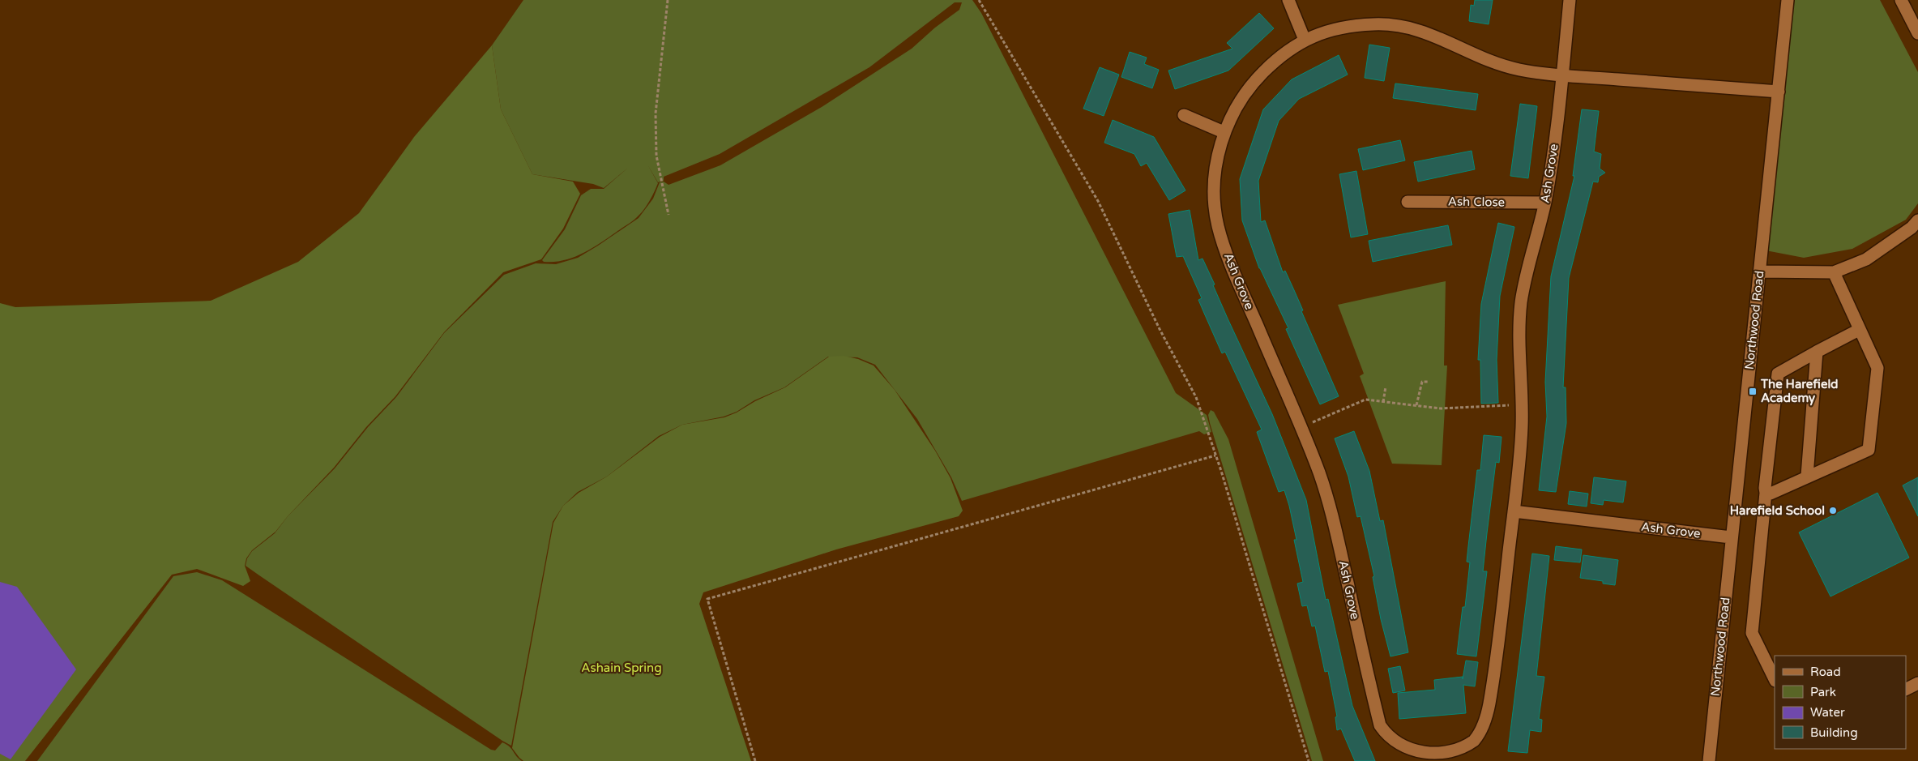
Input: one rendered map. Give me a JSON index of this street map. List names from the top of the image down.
{
  "streets": {
    "street": ["Ash Grove", "Ash Close", "Northwood Road"]
  },
  "crossings": [
    ["Ash Grove", "Ash Close"],
    ["Ash Grove", "Northwood Road"]
  ],
  "parks": ["Ashain Spring"],
  "places": {
    "transit": ["The Harefield Academy"],
    "other": ["Harefield School"]
  },
  "legend": [
    "Road",
    "Park",
    "Water",
    "Building"
  ]
}
